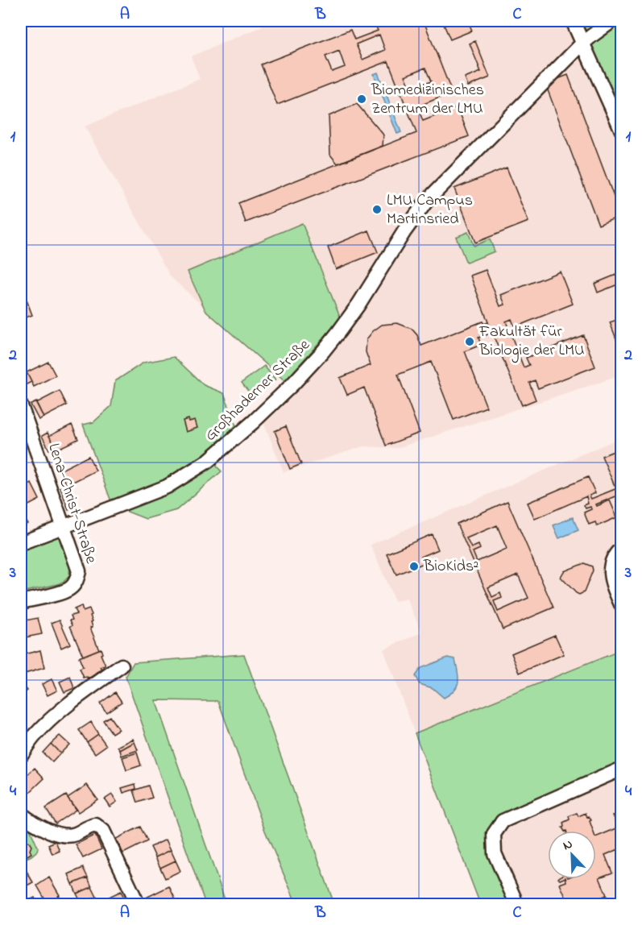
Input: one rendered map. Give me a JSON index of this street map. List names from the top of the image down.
{
  "streets": {
    "street": ["Großhaderner Straße", "Lena-Christ-Straße"]
  },
  "crossings": [
    ["Großhaderner Straße", "Lena-Christ-Straße"]
  ],
  "places": [
    "Biomedizinisches Zentrum der LMU",
    "LMU Campus Martinsried",
    "Fakultät für Biologie der LMU",
    "BioKids²"
  ],
  "north": "top left",
  "grid": {
    "columns": ["A", "B", "C"],
    "rows": [
      "1",
      "2",
      "3",
      "4"
    ]
  }
}
